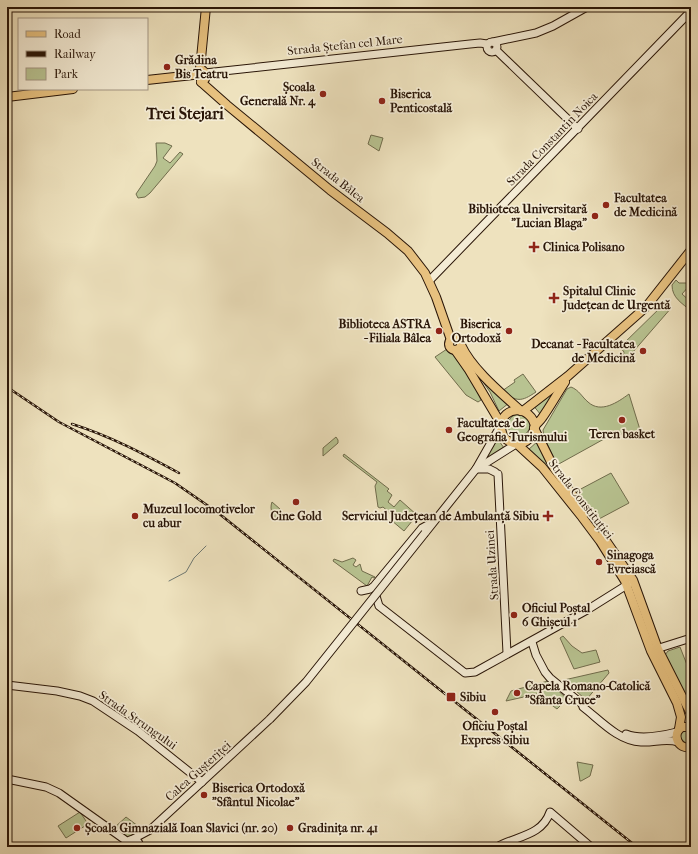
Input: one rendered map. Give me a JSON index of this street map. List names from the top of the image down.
{
  "streets": {
    "main road": ["Strada Bâlea", "Strada Constituției"],
    "street": [
      "Strada Ștefan cel Mare",
      "Strada Constantin Noica",
      "Strada Uzinei",
      "Strada Strungului",
      "Calea Gușteriței"
    ]
  },
  "crossings": [
    ["Strada Ștefan cel Mare", "Strada Bâlea"],
    ["Strada Constantin Noica", "Strada Bâlea"],
    ["Strada Strungului", "Calea Gușteriței"]
  ],
  "districts": ["Trei Stejari"],
  "places": {
    "other": [
      "Grădina Bis Teatru",
      "Școala Generală Nr. 4",
      "Biserica Penticostală",
      "Facultatea de Medicină",
      "Biblioteca Universitară \"Lucian Blaga\"",
      "Biblioteca ASTRA - Filiala Bâlea",
      "Biserica Ortodoxă",
      "Decanat - Facultatea de Medicină",
      "Teren basket",
      "Facultatea de Geografia Turismului",
      "Cine Gold",
      "Muzeul locomotivelor cu abur",
      "Sinagoga Evreiască",
      "Oficiul Poștal 6 Ghișeul 1",
      "Capela Romano-Catolică \"Sfânta Cruce\"",
      "Oficiu Poștal Express Sibiu",
      "Biserica Ortodoxă \"Sfântul Nicolae\"",
      "Școala Gimnazială Ioan Slavici (nr. 20)",
      "Gradinița nr. 41"
    ],
    "health": ["Clinica Polisano", "Spitalul Clinic Județean de Urgentă", "Serviciul Județean de Ambulanță Sibiu"],
    "transit": ["Sibiu"]
  },
  "legend": ["Road", "Railway", "Park"]
}
